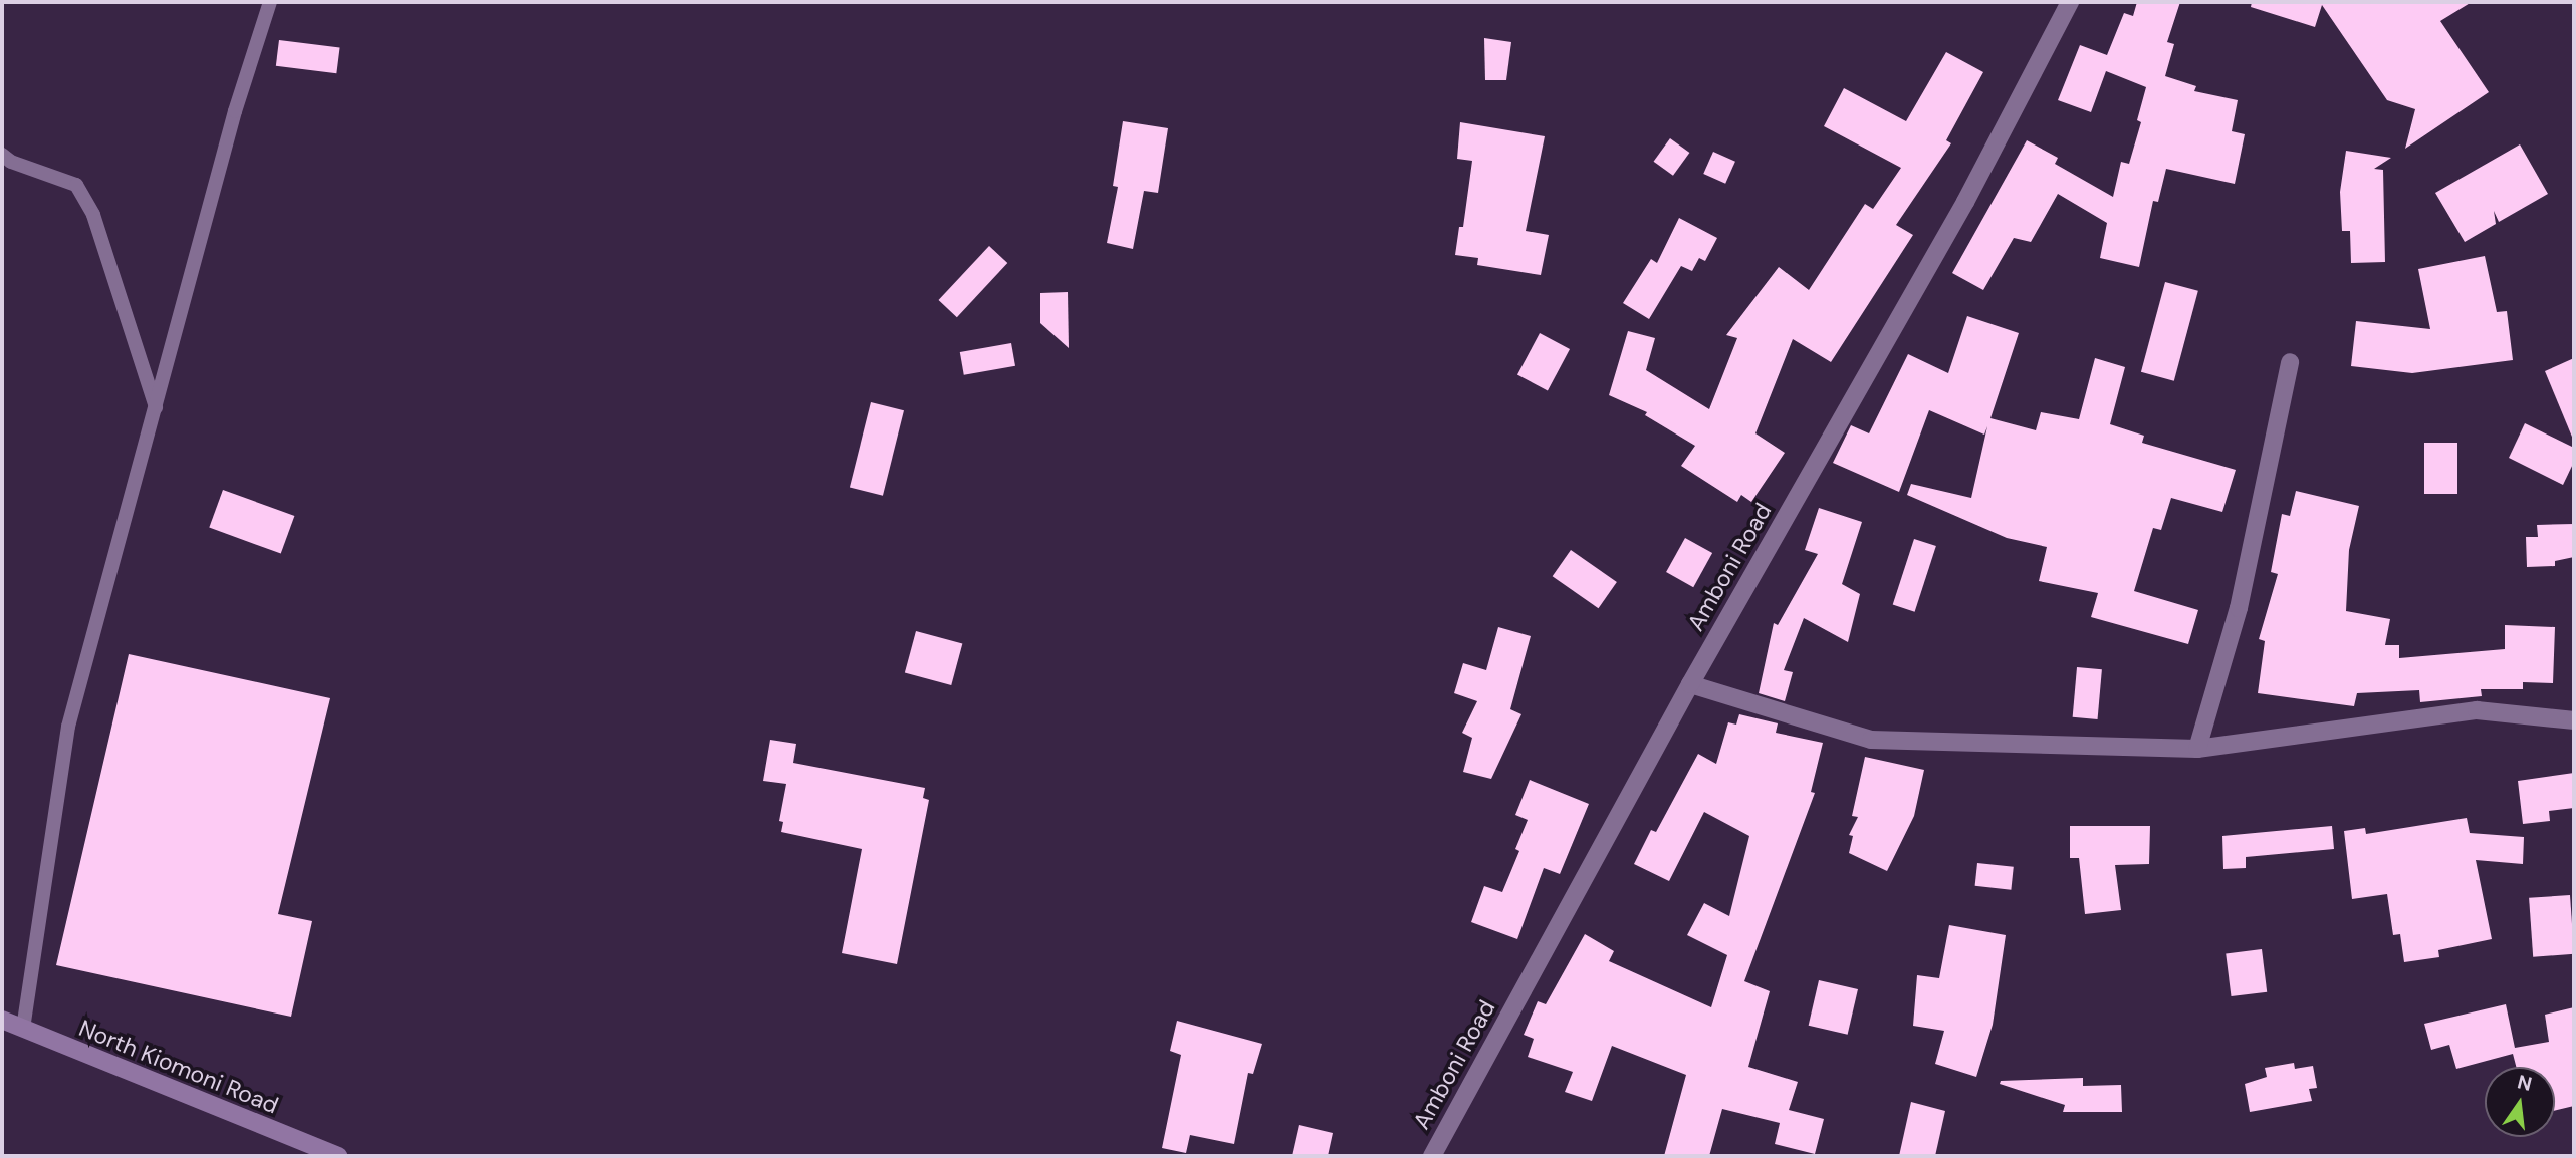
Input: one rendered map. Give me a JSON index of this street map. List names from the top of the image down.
{
  "streets": {
    "main road": ["North Kiomoni Road"],
    "street": ["Amboni Road"]
  },
  "north": "top"
}
